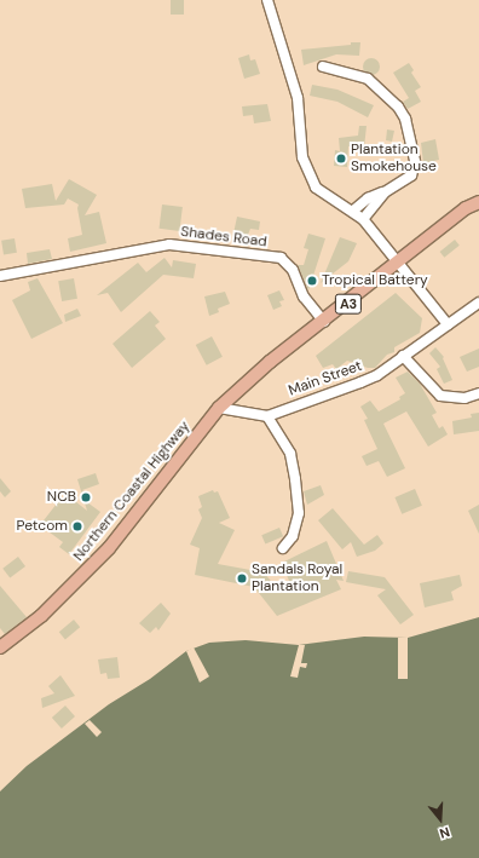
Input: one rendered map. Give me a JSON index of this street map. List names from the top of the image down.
{
  "streets": {
    "main road": ["A3", "Northern Coastal Highway"],
    "street": ["Shades Road", "Main Street"]
  },
  "crossings": [
    ["Shades Road", "A3"],
    ["A3", "Main Street"],
    ["A3", "Northern Coastal Highway"],
    ["Main Street", "Northern Coastal Highway"]
  ],
  "places": [
    "Plantation Smokehouse",
    "Tropical Battery",
    "NCB",
    "Petcom",
    "Sandals Royal Plantation"
  ],
  "north": "bottom"
}
